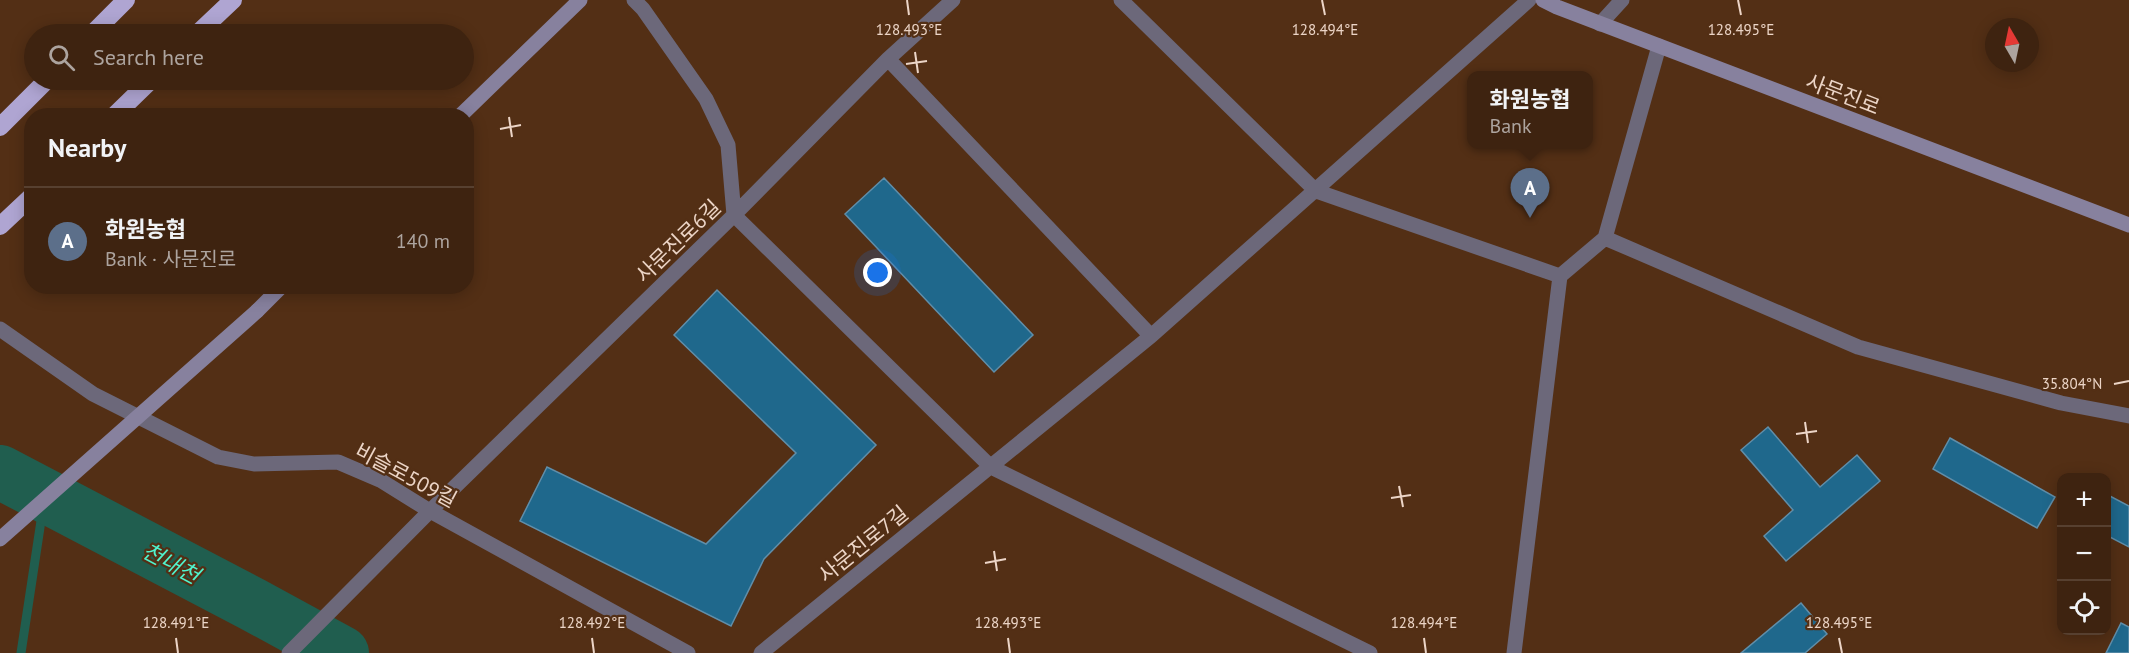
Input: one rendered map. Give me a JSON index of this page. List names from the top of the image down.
{
  "streets": {
    "street": [
      "사문진로",
      "사문진로6길",
      "비슬로509길",
      "사문진로7길"
    ]
  },
  "crossings": [
    ["사문진로6길", "비슬로509길"]
  ],
  "water": ["천내천"],
  "north": "top",
  "page": {
    "search": "Search here",
    "popup": ["화원농협", "Bank"],
    "heading": "Nearby",
    "pins": "A",
    "list": [
      {
        "mark": "A",
        "name": "화원농협",
        "note": "Bank · 사문진로",
        "value": "140 m"
      }
    ],
    "map_buttons": ["+", "−"]
  },
  "coordinates": [
    "128.493°E",
    "128.494°E",
    "128.495°E",
    "35.804°N",
    "128.491°E",
    "128.492°E"
  ]
}
